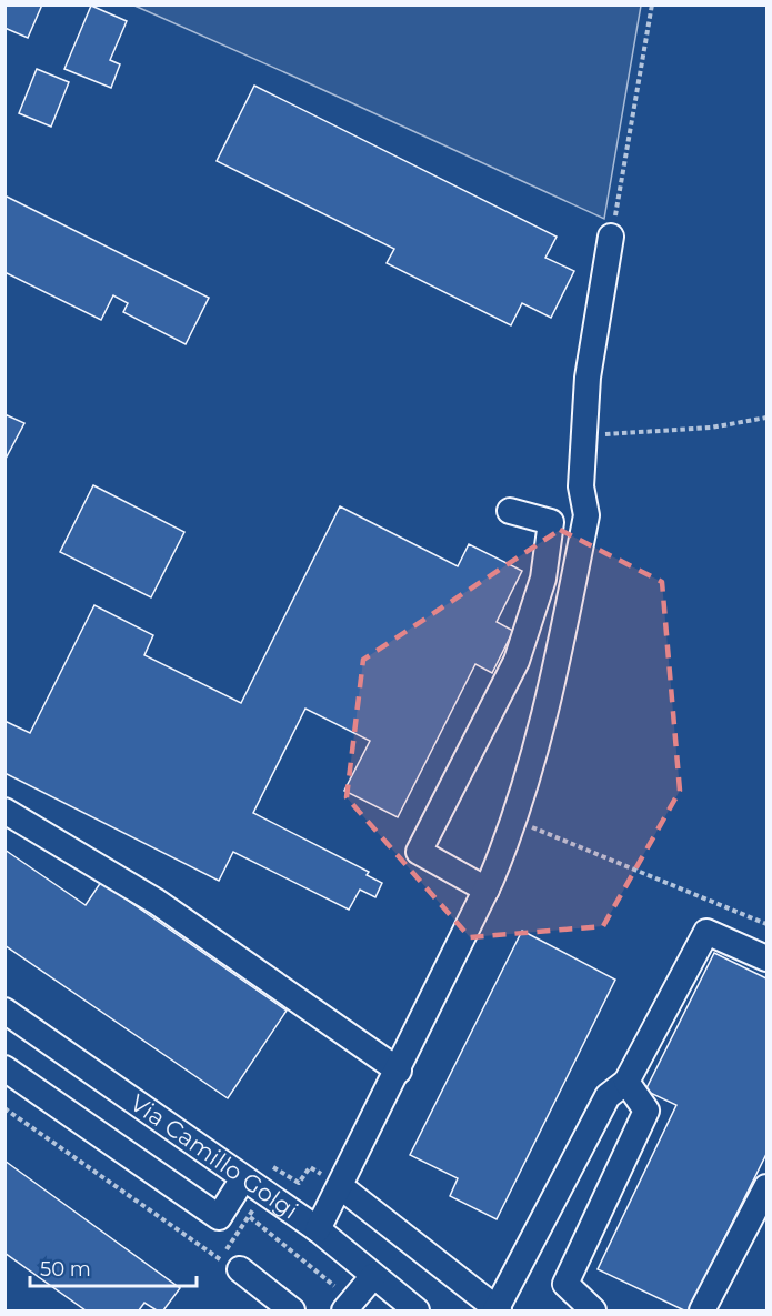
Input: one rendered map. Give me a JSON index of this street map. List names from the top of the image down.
{
  "streets": {
    "street": ["Via Camillo Golgi"]
  },
  "scale_bar": "50 m"
}
